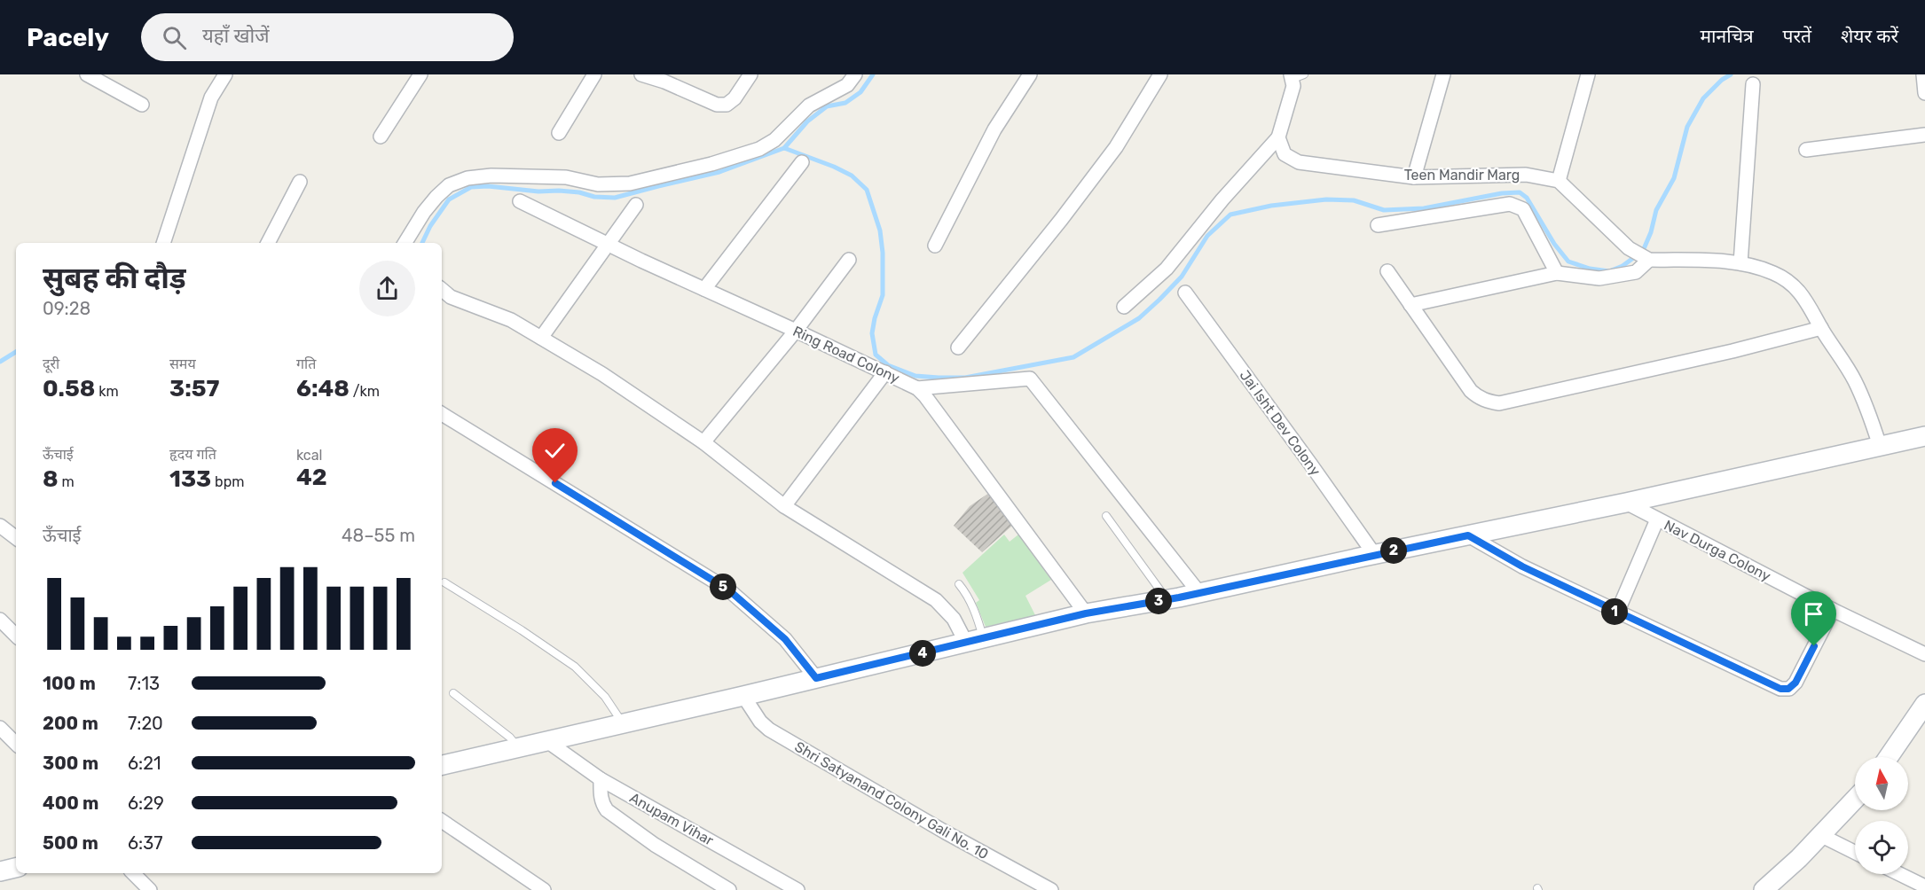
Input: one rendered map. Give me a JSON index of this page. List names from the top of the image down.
{
  "streets": {
    "street": [
      "Teen Mandir Marg",
      "Ring Road Colony",
      "Jai Isht Dev Colony",
      "Nav Durga Colony",
      "Shri Satyanand Colony Gali No. 10",
      "Anupam Vihar"
    ]
  },
  "north": "top",
  "page": {
    "header": "Pacely",
    "search": "यहाँ खोजें",
    "nav": ["मानचित्र", "परतें", "शेयर करें"],
    "heading": ["सुबह की दौड़", "09:28"],
    "stats": [
      ["दूरी", "0.58 km"],
      ["समय", "3:57"],
      ["गति", "6:48 /km"],
      ["ऊँचाई", "8 m"],
      ["हृदय गति", "133 bpm"],
      ["kcal", "42"]
    ],
    "chart": ["ऊँचाई", "48–55 m"],
    "pins": [
      "2",
      "5",
      "3",
      "1",
      "4"
    ],
    "list": [
      {
        "name": "100 m",
        "note": "7:13"
      },
      {
        "name": "200 m",
        "note": "7:20"
      },
      {
        "name": "300 m",
        "note": "6:21"
      },
      {
        "name": "400 m",
        "note": "6:29"
      },
      {
        "name": "500 m",
        "note": "6:37"
      }
    ]
  }
}
